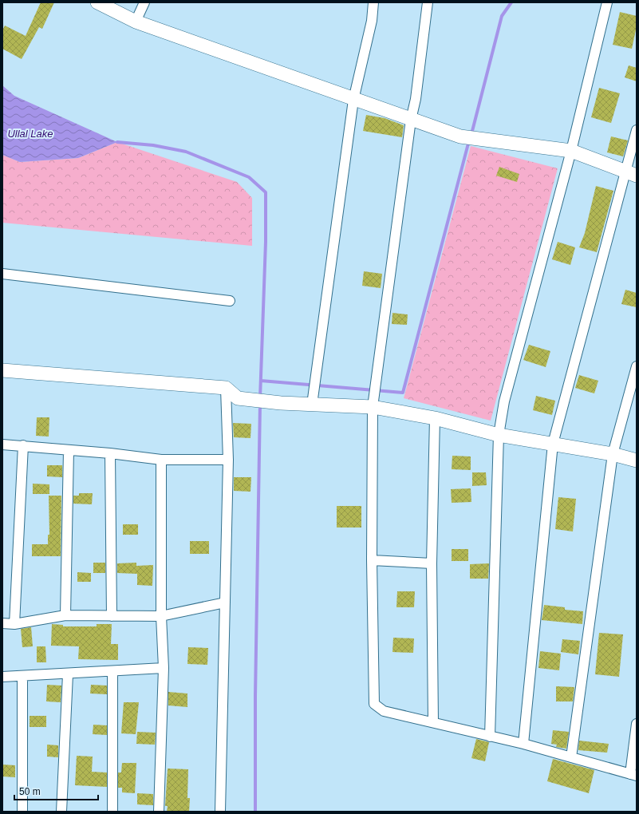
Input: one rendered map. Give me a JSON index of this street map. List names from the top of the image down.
{
  "water": ["Ullal Lake"],
  "scale_bar": "50 m"
}
